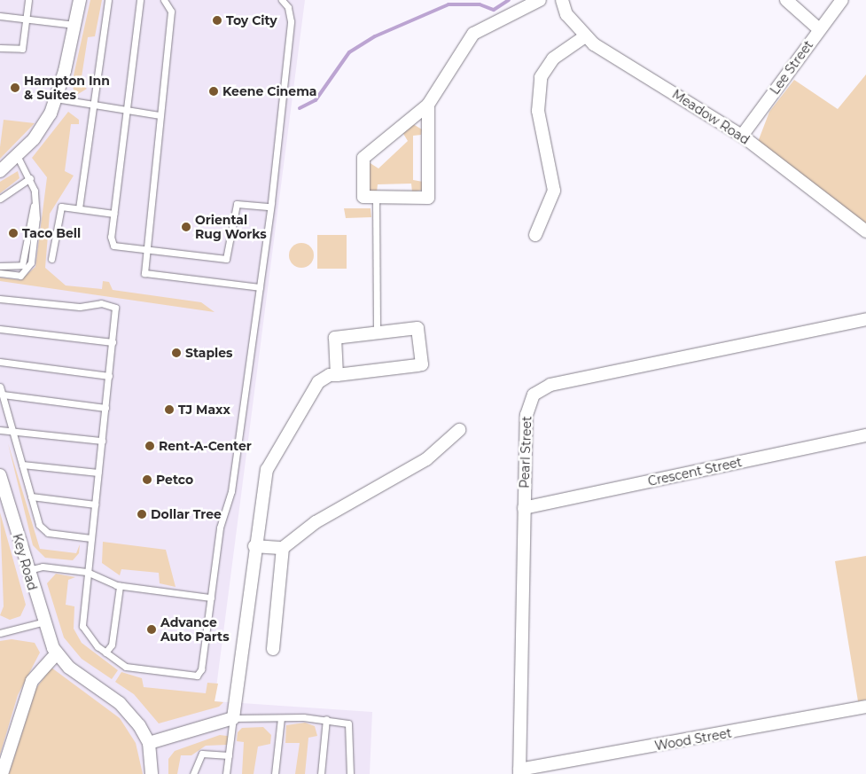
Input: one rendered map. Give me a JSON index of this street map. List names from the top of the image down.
{
  "streets": {
    "street": [
      "Lee Street",
      "Meadow Road",
      "Pearl Street",
      "Crescent Street",
      "Key Road",
      "Wood Street"
    ]
  },
  "crossings": [
    ["Lee Street", "Meadow Road"],
    ["Pearl Street", "Crescent Street"],
    ["Pearl Street", "Wood Street"]
  ],
  "places": [
    "Toy City",
    "Hampton Inn & Suites",
    "Keene Cinema",
    "Oriental Rug Works",
    "Taco Bell",
    "Staples",
    "TJ Maxx",
    "Rent-A-Center",
    "Petco",
    "Dollar Tree",
    "Advance Auto Parts"
  ]
}
